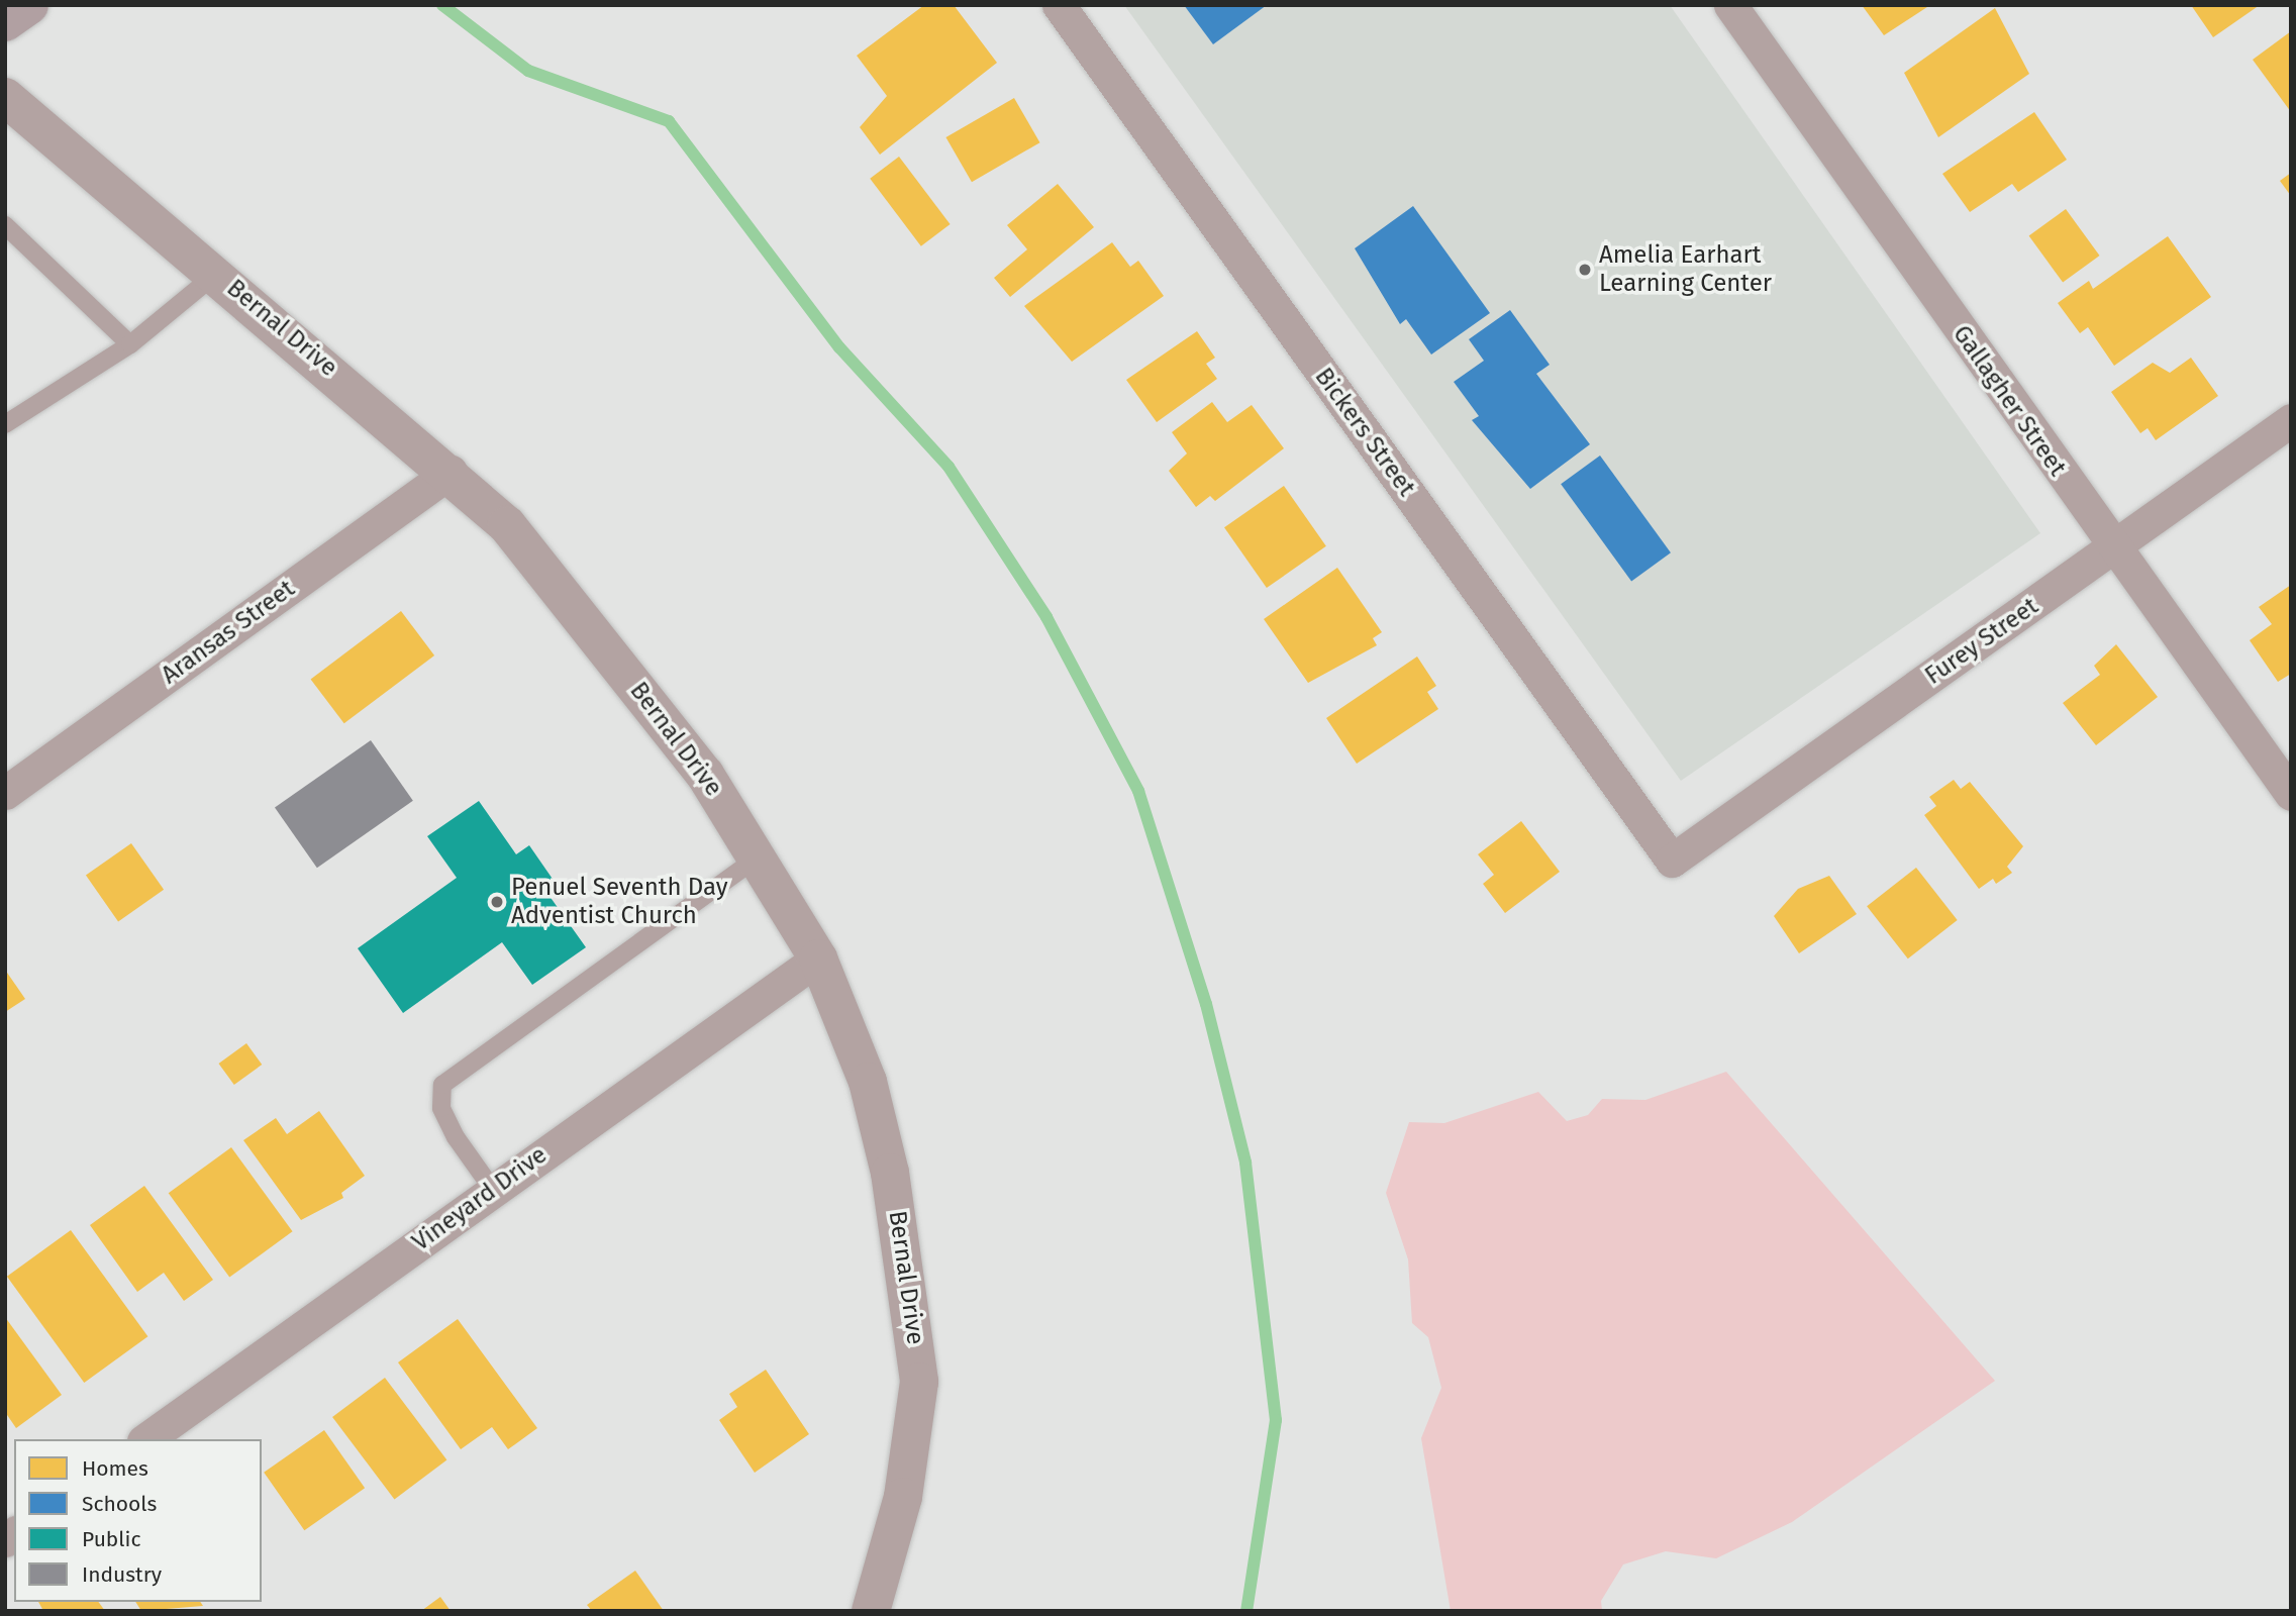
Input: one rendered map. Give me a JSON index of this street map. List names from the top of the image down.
{
  "streets": {
    "street": [
      "Bernal Drive",
      "Gallagher Street",
      "Bickers Street",
      "Aransas Street",
      "Furey Street",
      "Vineyard Drive"
    ]
  },
  "crossings": [
    ["Bernal Drive", "Aransas Street"],
    ["Bernal Drive", "Vineyard Drive"],
    ["Gallagher Street", "Furey Street"],
    ["Bickers Street", "Furey Street"]
  ],
  "places": ["Amelia Earhart Learning Center", "Penuel Seventh Day Adventist Church"],
  "legend": [
    "Homes",
    "Schools",
    "Public",
    "Industry"
  ]
}
